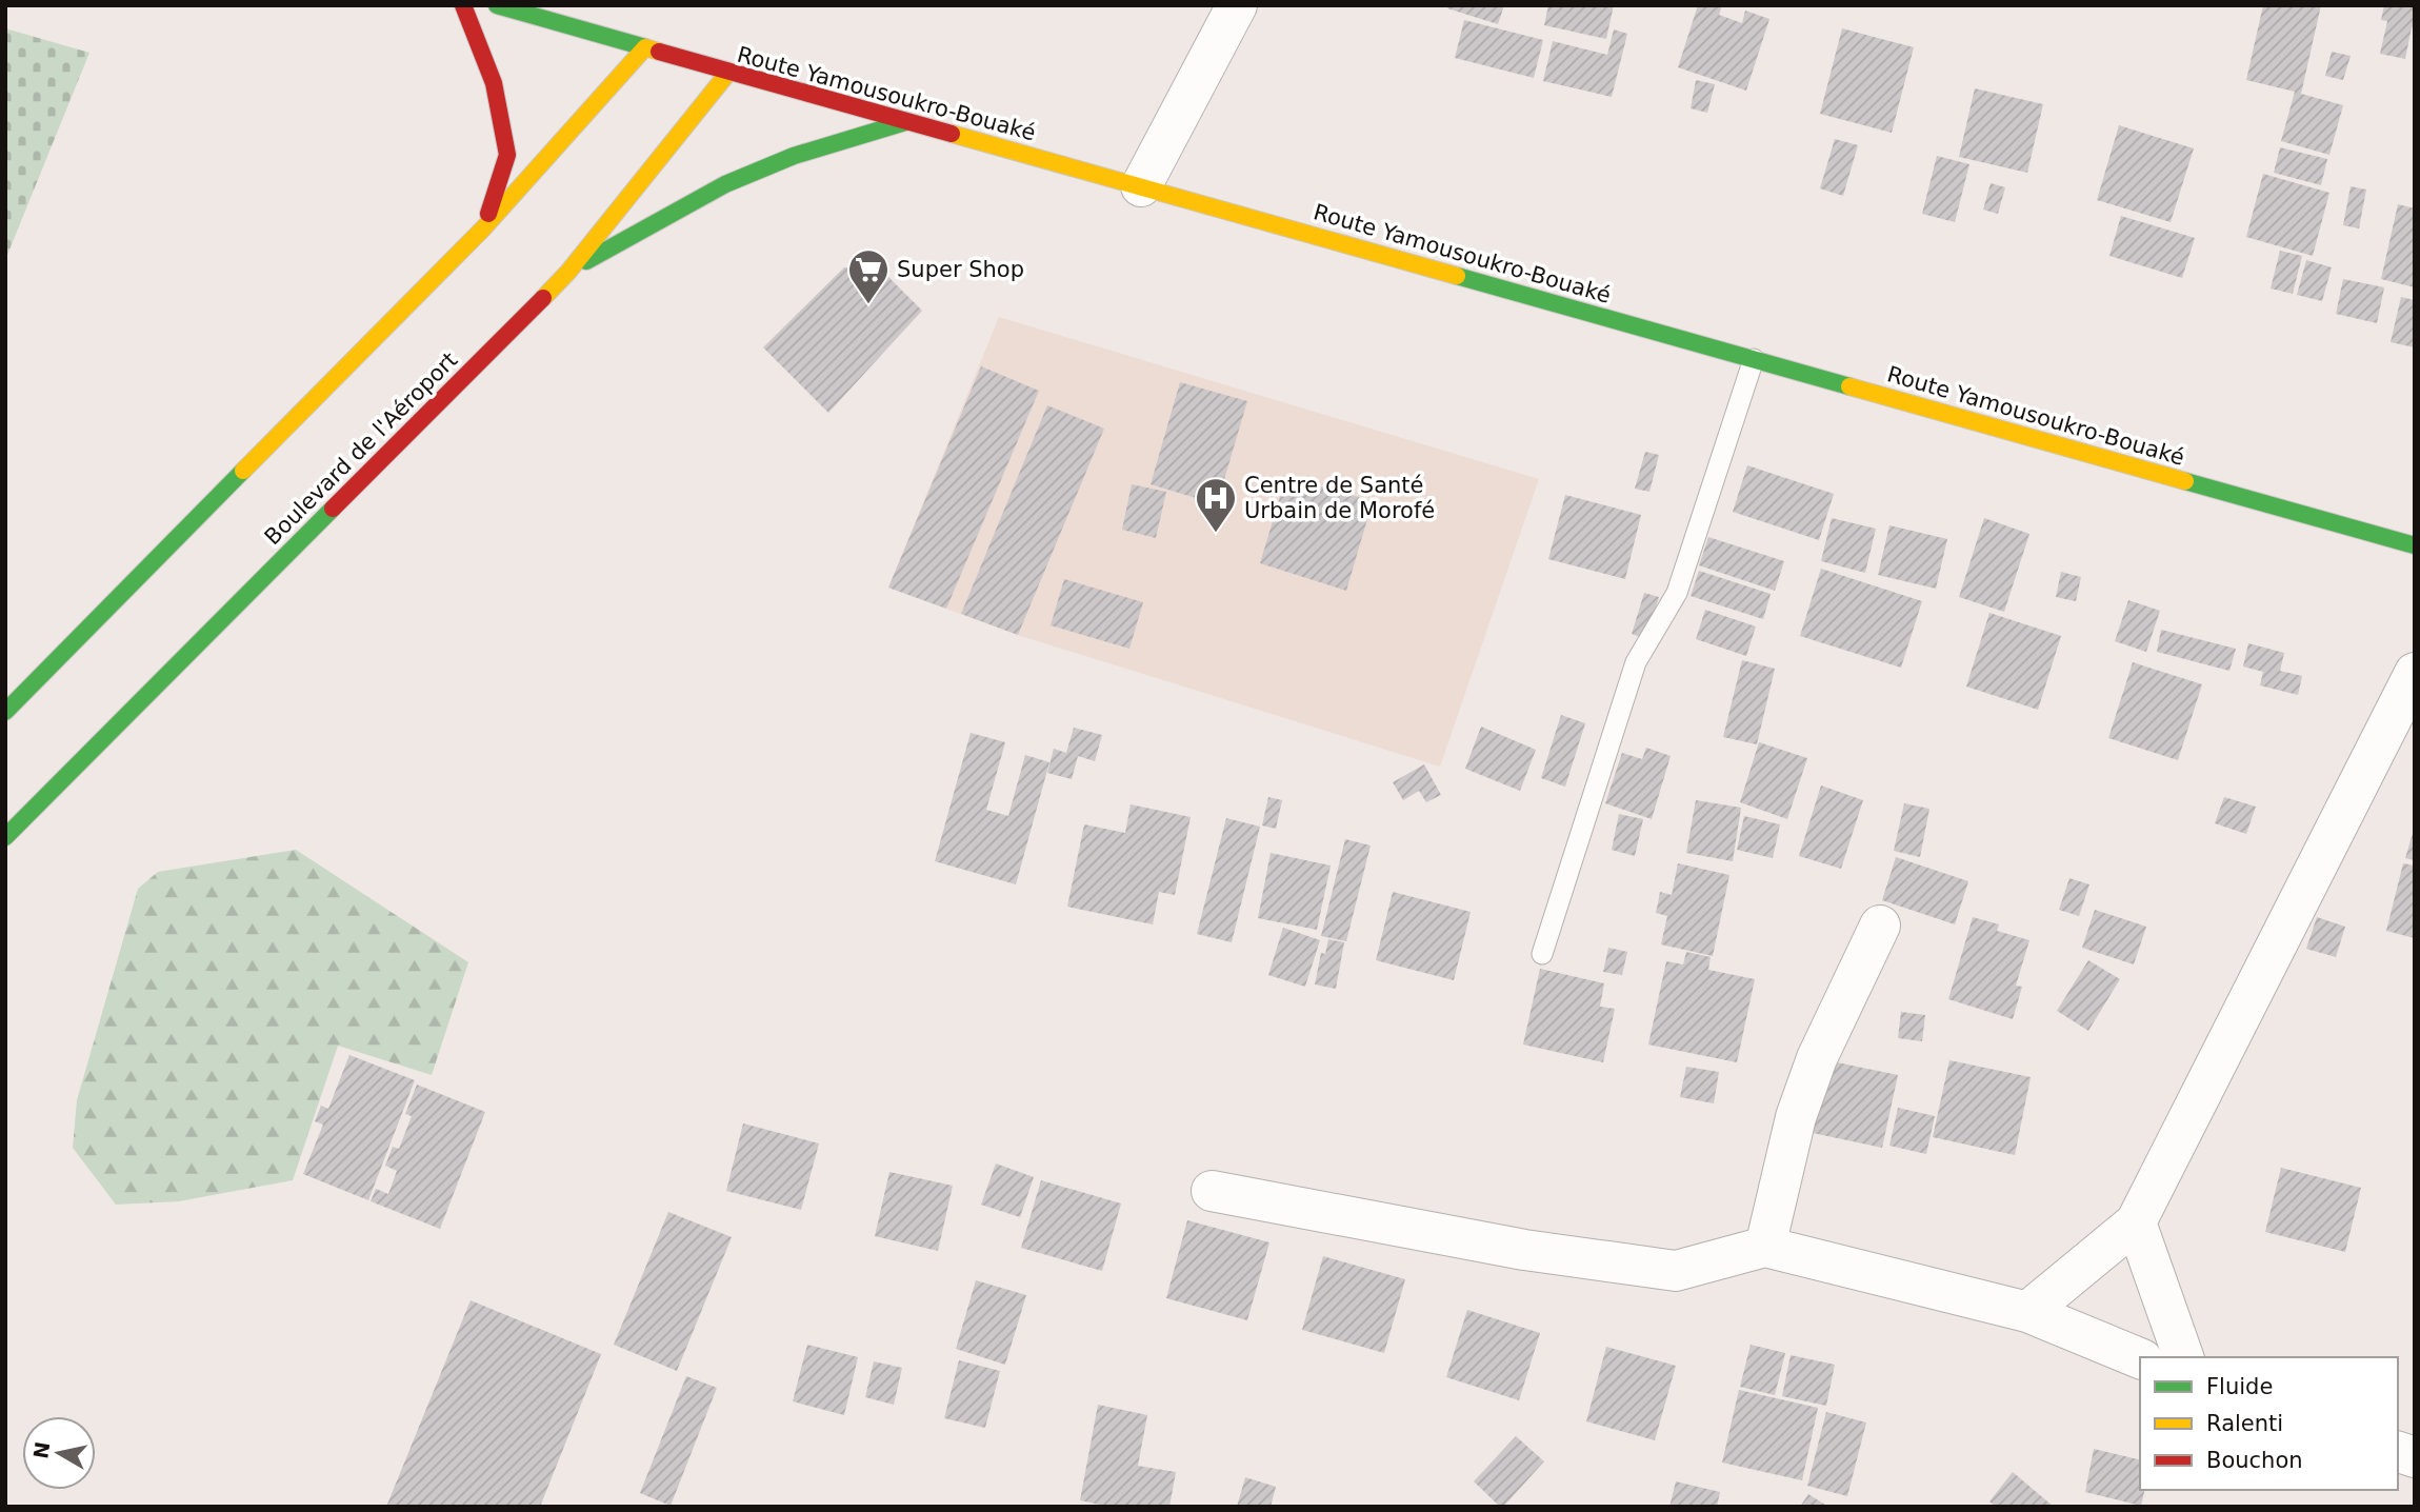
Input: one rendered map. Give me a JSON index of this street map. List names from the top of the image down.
{
  "streets": {
    "main road": ["Route Yamousoukro-Bouaké", "Boulevard de l'Aéroport"]
  },
  "crossings": [
    ["Route Yamousoukro-Bouaké", "Boulevard de l'Aéroport"]
  ],
  "places": {
    "supermarket": ["Super Shop"],
    "hospital": ["Centre de Santé Urbain de Morofé"]
  },
  "legend": ["Fluide", "Ralenti", "Bouchon"],
  "north": "left"
}
